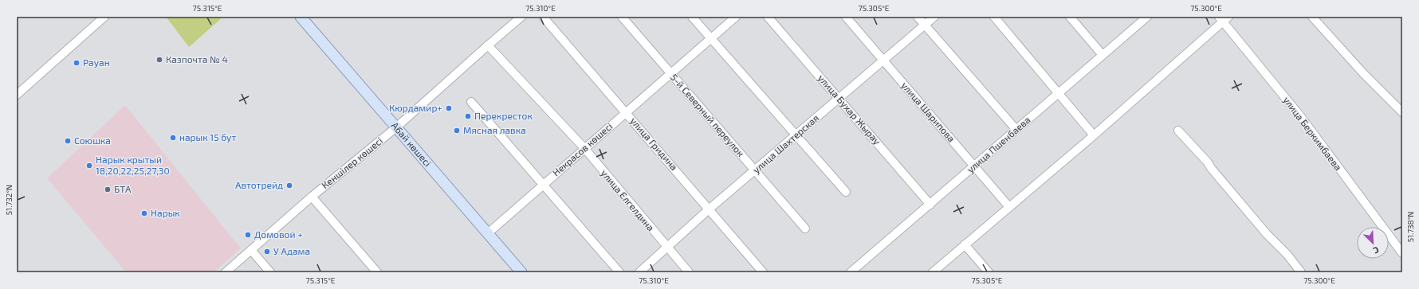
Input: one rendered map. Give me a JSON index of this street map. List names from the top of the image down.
{
  "streets": {
    "main road": ["Абай көшесі"],
    "street": [
      "улица Бухар Жырау",
      "улица Шарипова",
      "5-й Северный переулок",
      "улица Беркимбаева",
      "улица Гридина",
      "улица Шахтерская",
      "улица Пшенбаева",
      "Некрасов көшесі",
      "Кеншілер көшесі",
      "улица Елгелдина"
    ]
  },
  "crossings": [
    ["улица Бухар Жырау", "улица Шахтерская"],
    ["улица Бухар Жырау", "улица Пшенбаева"],
    ["улица Шарипова", "улица Шахтерская"],
    ["улица Шарипова", "улица Пшенбаева"],
    ["5-й Северный переулок", "улица Шахтерская"],
    ["5-й Северный переулок", "Некрасов көшесі"],
    ["Абай көшесі", "Некрасов көшесі"],
    ["Абай көшесі", "Кеншілер көшесі"],
    ["улица Гридина", "улица Шахтерская"],
    ["улица Гридина", "Некрасов көшесі"],
    ["улица Шахтерская", "улица Елгелдина"],
    ["Некрасов көшесі", "улица Елгелдина"],
    ["Кеншілер көшесі", "улица Елгелдина"]
  ],
  "places": [
    "Казпочта № 4",
    "Рауан",
    "Кюрдамир+",
    "Перекресток",
    "Мясная лавка",
    "нарык 15 бут",
    "Союшка",
    "Нарык крытый 18,20,22,25,27,30",
    "Автотрейд",
    "БТА",
    "Нарык",
    "Домовой +",
    "У Адама"
  ],
  "north": "bottom right",
  "coordinates": [
    "75.315°E",
    "75.310°E",
    "75.305°E",
    "75.300°E",
    "51.732°N",
    "51.738°N"
  ]
}
